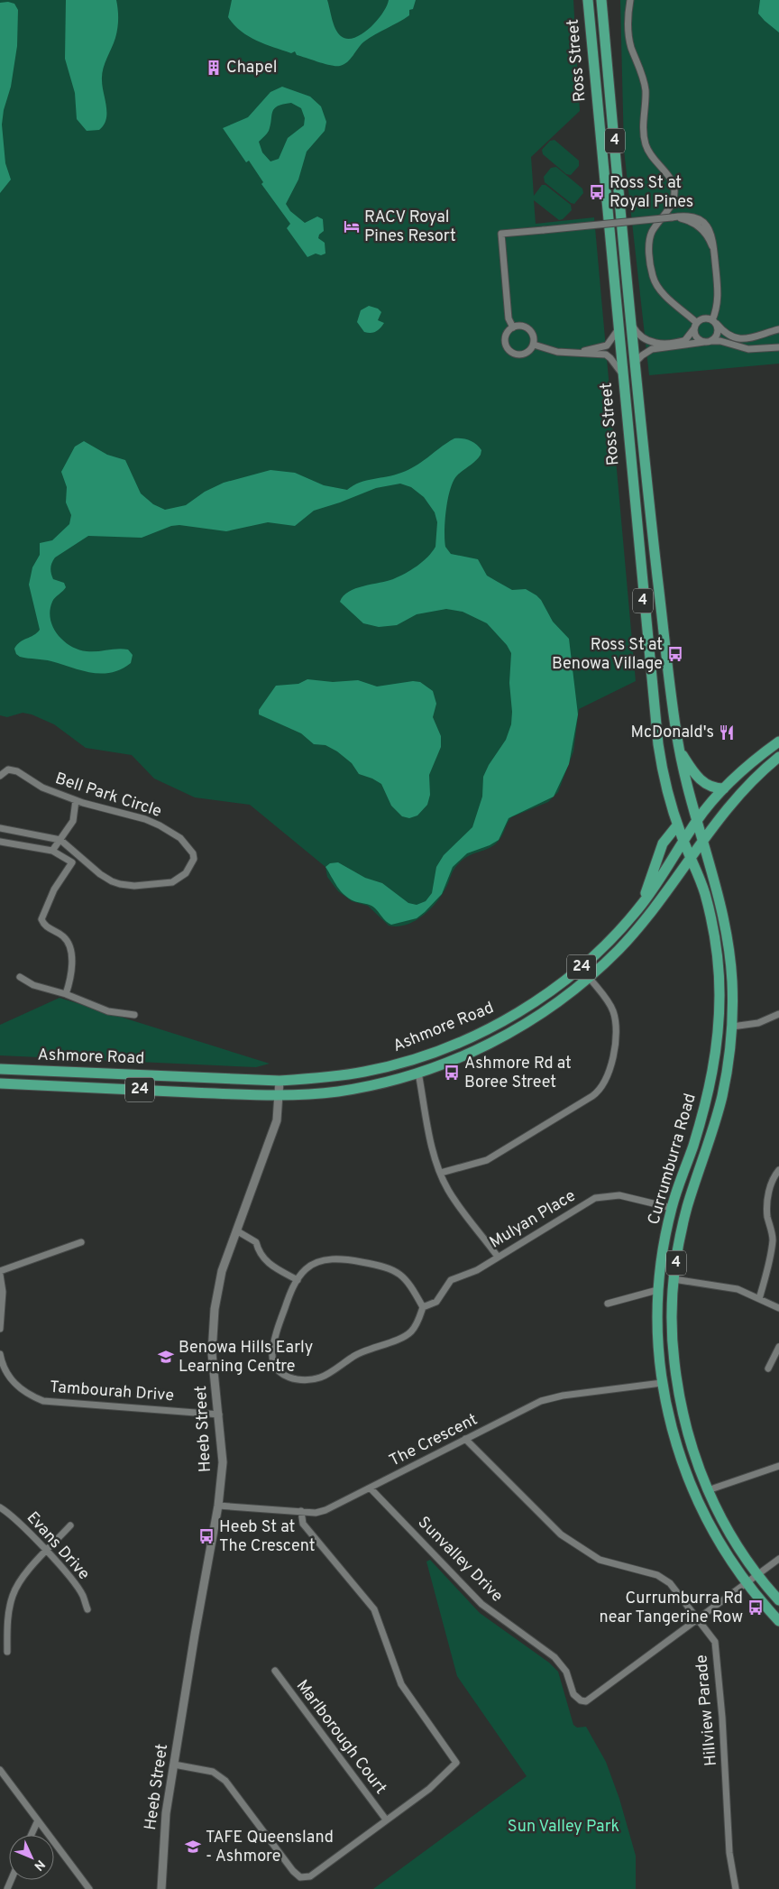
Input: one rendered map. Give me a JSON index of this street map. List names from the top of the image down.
{
  "streets": {
    "main road": [
      "Ross Street",
      "4",
      "24",
      "Ashmore Road",
      "Currumburra Road"
    ],
    "street": [
      "Bell Park Circle",
      "Mulyan Place",
      "Tambourah Drive",
      "Heeb Street",
      "The Crescent",
      "Evans Drive",
      "Sunvalley Drive",
      "Hillview Parade",
      "Marlborough Court"
    ]
  },
  "crossings": [
    ["Ross Street", "Ashmore Road"],
    ["Ross Street", "Currumburra Road"],
    ["Ashmore Road", "Currumburra Road"],
    ["Ashmore Road", "Heeb Street"],
    ["Currumburra Road", "Mulyan Place"],
    ["Currumburra Road", "The Crescent"],
    ["Tambourah Drive", "Heeb Street"],
    ["Heeb Street", "The Crescent"],
    ["The Crescent", "Sunvalley Drive"],
    ["The Crescent", "Hillview Parade"],
    ["Sunvalley Drive", "Hillview Parade"]
  ],
  "parks": ["Sun Valley Park"],
  "places": {
    "building": ["Chapel"],
    "bus stop": [
      "Ross St at Royal Pines",
      "Ross St at Benowa Village",
      "Ashmore Rd at Boree Street",
      "Heeb St at The Crescent",
      "Currumburra Rd near Tangerine Row"
    ],
    "hotel": ["RACV Royal Pines Resort"],
    "restaurant": ["McDonald's"],
    "school or university": ["Benowa Hills Early Learning Centre", "TAFE Queensland - Ashmore"]
  },
  "north": "bottom right"
}
